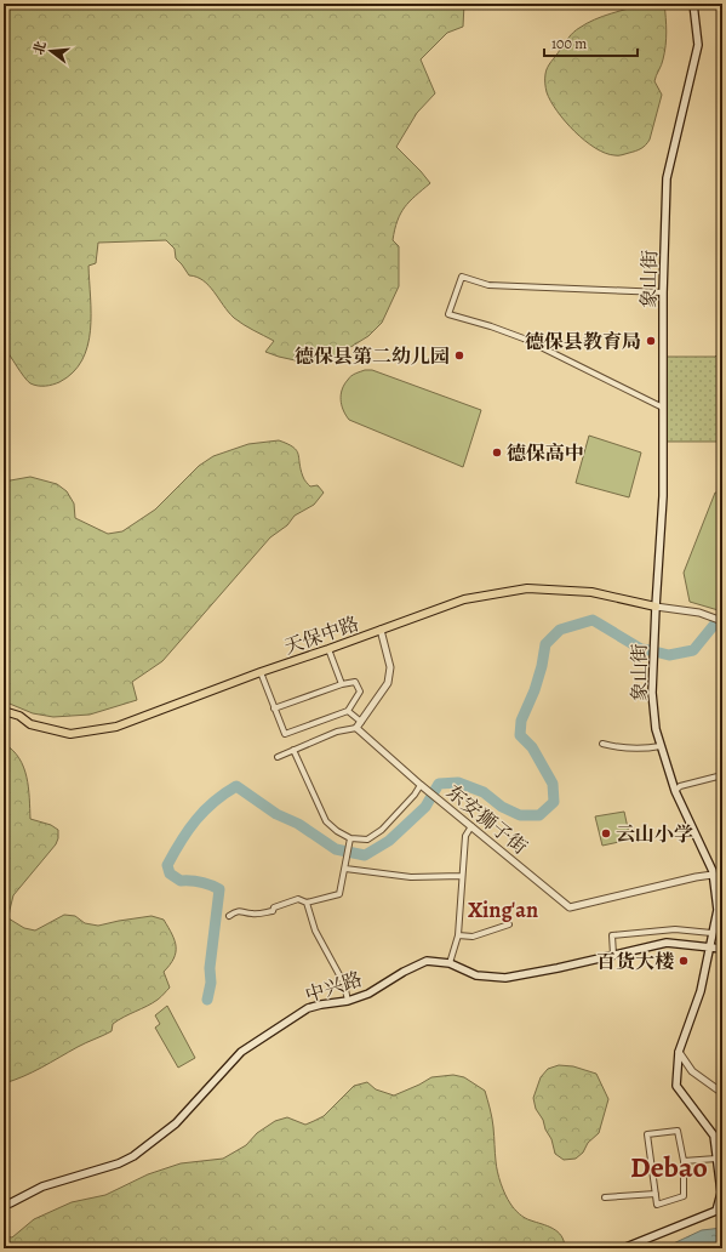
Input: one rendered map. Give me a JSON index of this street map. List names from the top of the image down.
{
  "streets": {
    "main road": ["象山街", "天保中路", "中兴路"],
    "street": ["东安狮子街"]
  },
  "crossings": [
    ["象山街", "天保中路"],
    ["象山街", "东安狮子街"],
    ["象山街", "中兴路"]
  ],
  "districts": ["Xing'an", "Debao"],
  "places": [
    "德保县教育局",
    "德保县第二幼儿园",
    "德保高中",
    "云山小学",
    "百货大楼"
  ],
  "scale_bar": "100 m",
  "north": "left"
}
